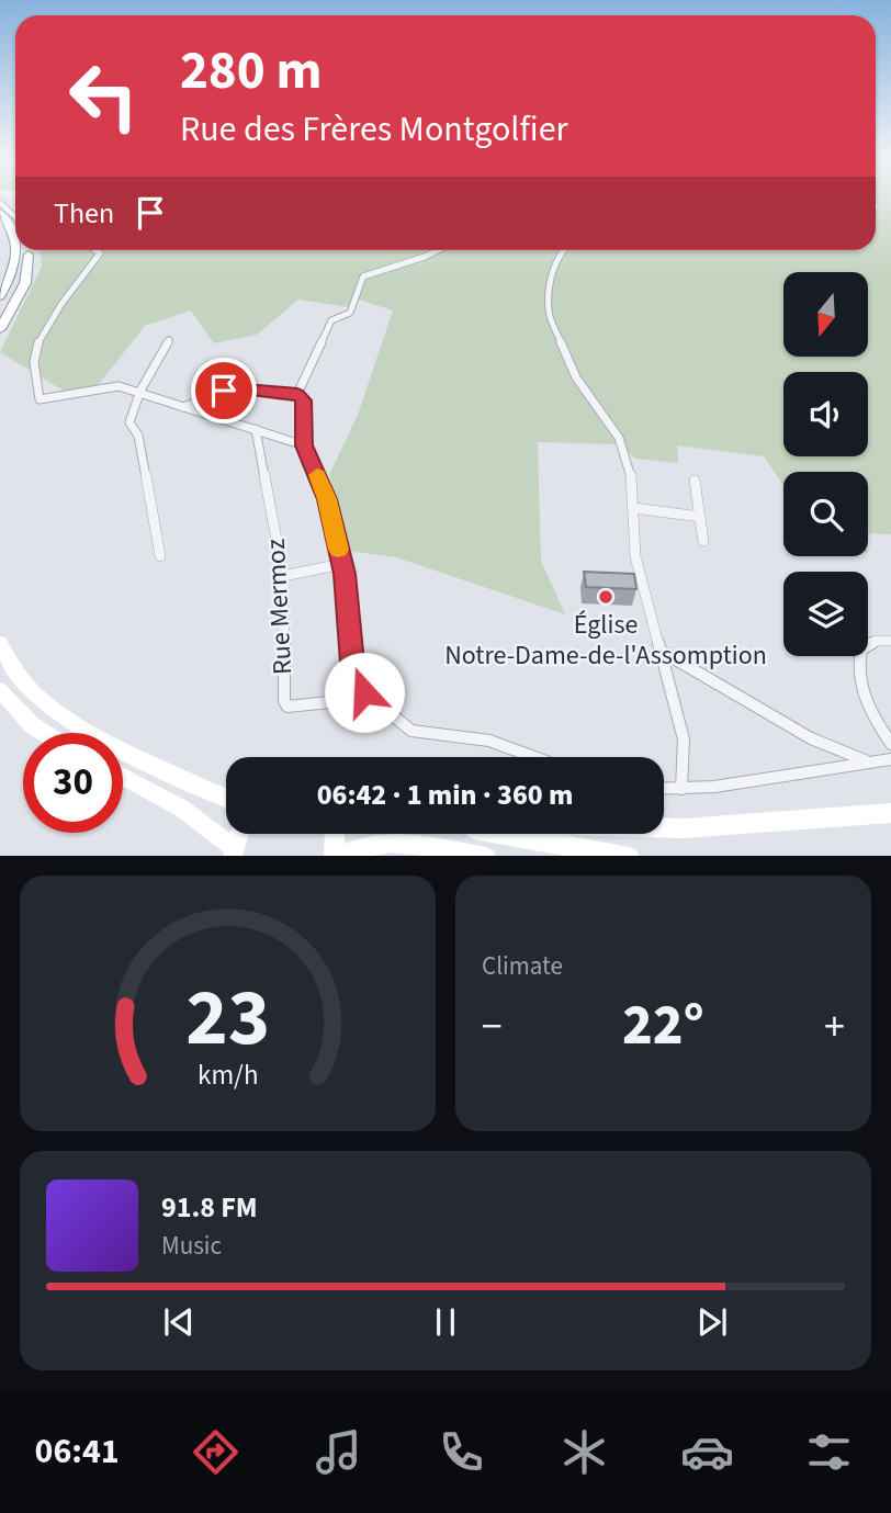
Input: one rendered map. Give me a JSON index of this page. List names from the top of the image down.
{
  "streets": {
    "street": ["Rue Mermoz"]
  },
  "places": ["Église Notre-Dame-de-l'Assomption"],
  "north": "bottom",
  "page": {
    "turn": ["280 m", "Rue des Frères Montgolfier"],
    "then": "Then",
    "limit": "30",
    "trip": "06:42 · 1 min · 360 m",
    "tile": "Climate",
    "heat": ["−", "22°", "+"],
    "song": ["91.8 FM", "Music"],
    "tabs": "06:41",
    "gauge": ["23", "km/h"]
  }
}
